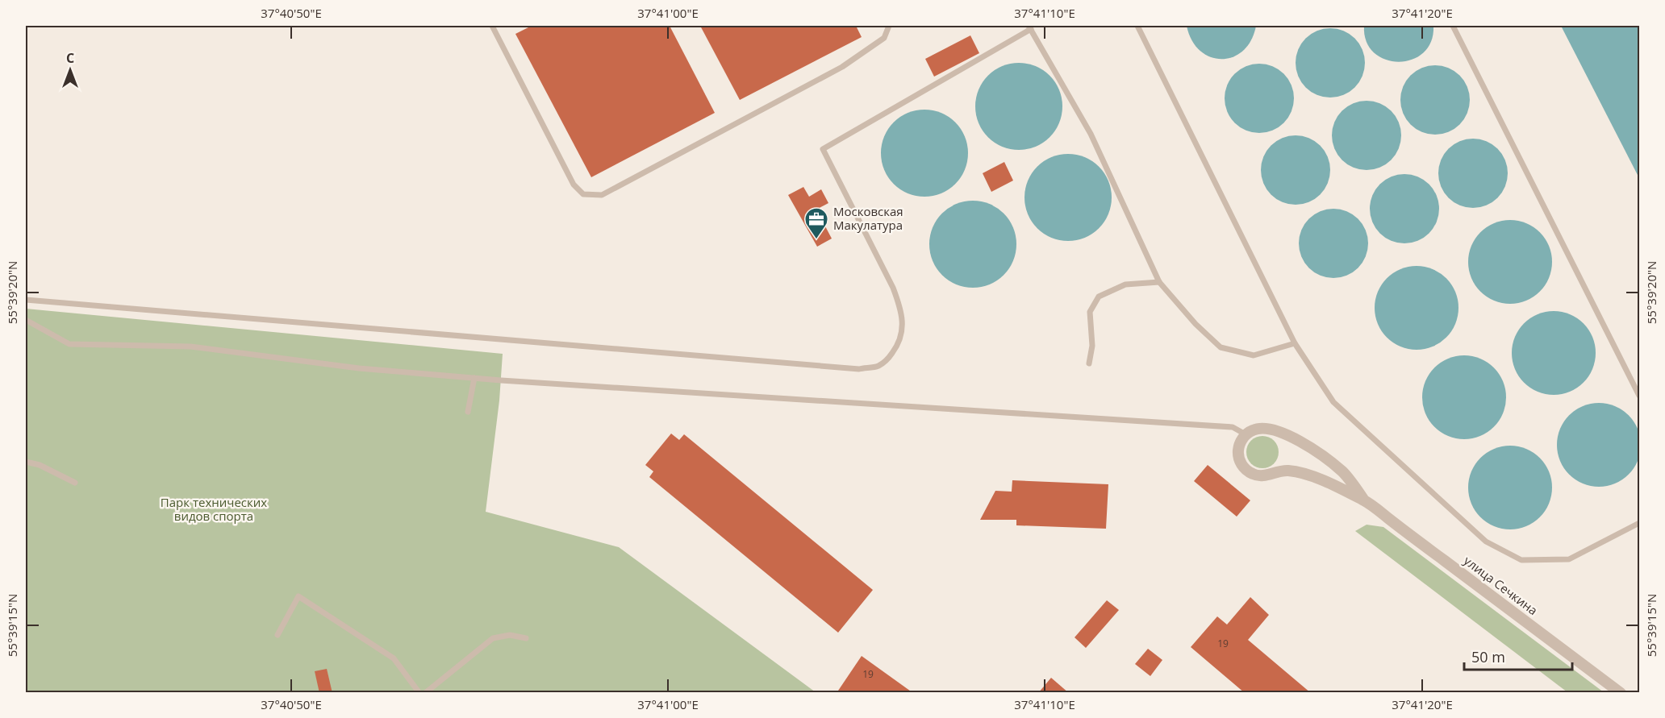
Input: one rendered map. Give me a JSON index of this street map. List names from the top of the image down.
{
  "streets": {
    "street": ["улица Сечкина"]
  },
  "parks": ["Парк технических видов спорта"],
  "places": {
    "office": ["Московская Макулатура"]
  },
  "house_numbers": ["19", "19"],
  "scale_bar": "50 m",
  "north": "top",
  "coordinates": [
    "37°40'50\"E",
    "37°41'00\"E",
    "37°41'10\"E",
    "37°41'20\"E",
    "55°39'20\"N",
    "55°39'15\"N"
  ]
}
